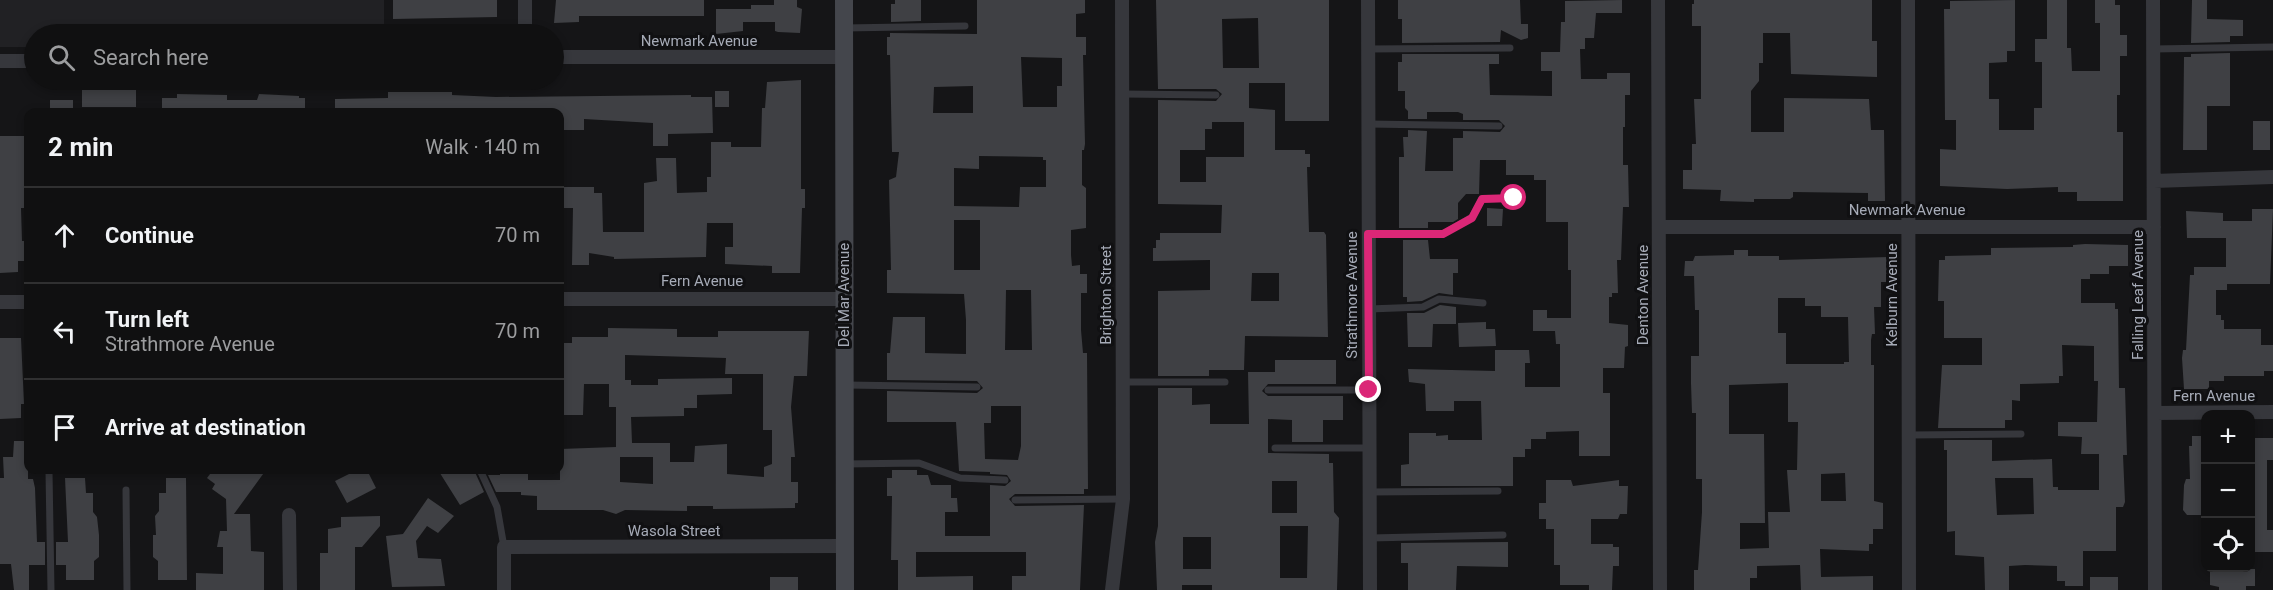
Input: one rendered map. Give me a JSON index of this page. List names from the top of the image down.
{
  "streets": {
    "main road": ["Del Mar Avenue"],
    "street": [
      "Newmark Avenue",
      "Fern Avenue",
      "Brighton Street",
      "Strathmore Avenue",
      "Denton Avenue",
      "Kelburn Avenue",
      "Falling Leaf Avenue",
      "Wasola Street"
    ]
  },
  "crossings": [
    ["Newmark Avenue", "Del Mar Avenue"],
    ["Newmark Avenue", "Denton Avenue"],
    ["Newmark Avenue", "Kelburn Avenue"],
    ["Newmark Avenue", "Falling Leaf Avenue"],
    ["Fern Avenue", "Del Mar Avenue"],
    ["Fern Avenue", "Falling Leaf Avenue"],
    ["Del Mar Avenue", "Wasola Street"]
  ],
  "page": {
    "search": "Search here",
    "heading": ["2 min", "Walk · 140 m"],
    "list": [
      ["Continue", "70 m"],
      ["Turn left", "Strathmore Avenue", "70 m"],
      "Arrive at destination"
    ],
    "map_buttons": ["+", "−"]
  }
}
